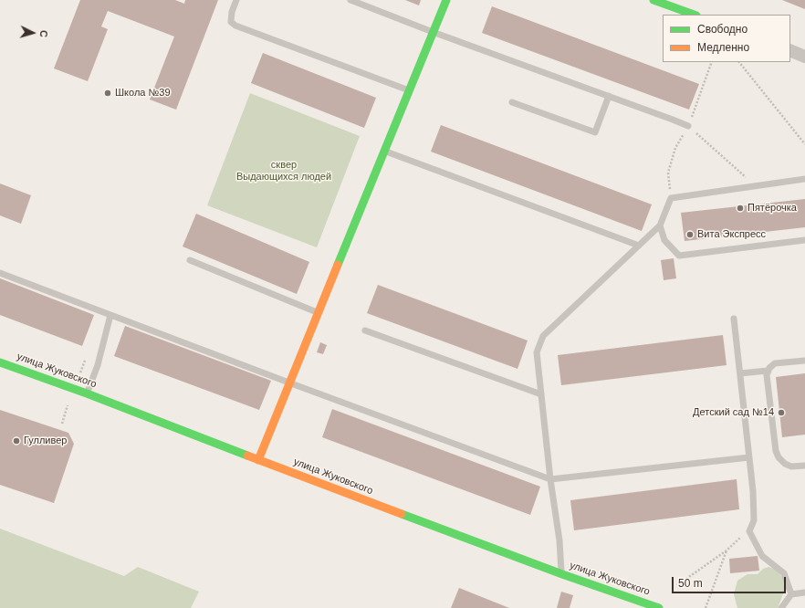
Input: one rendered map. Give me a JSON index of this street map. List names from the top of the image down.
{
  "streets": {
    "main road": ["улица Жуковского"]
  },
  "parks": ["сквер Выдающихся людей"],
  "places": [
    "Школа №39",
    "Пятёрочка",
    "Вита Экспресс",
    "Детский сад №14",
    "Гулливер"
  ],
  "legend": ["Свободно", "Медленно"],
  "scale_bar": "50 m",
  "north": "right"
}
